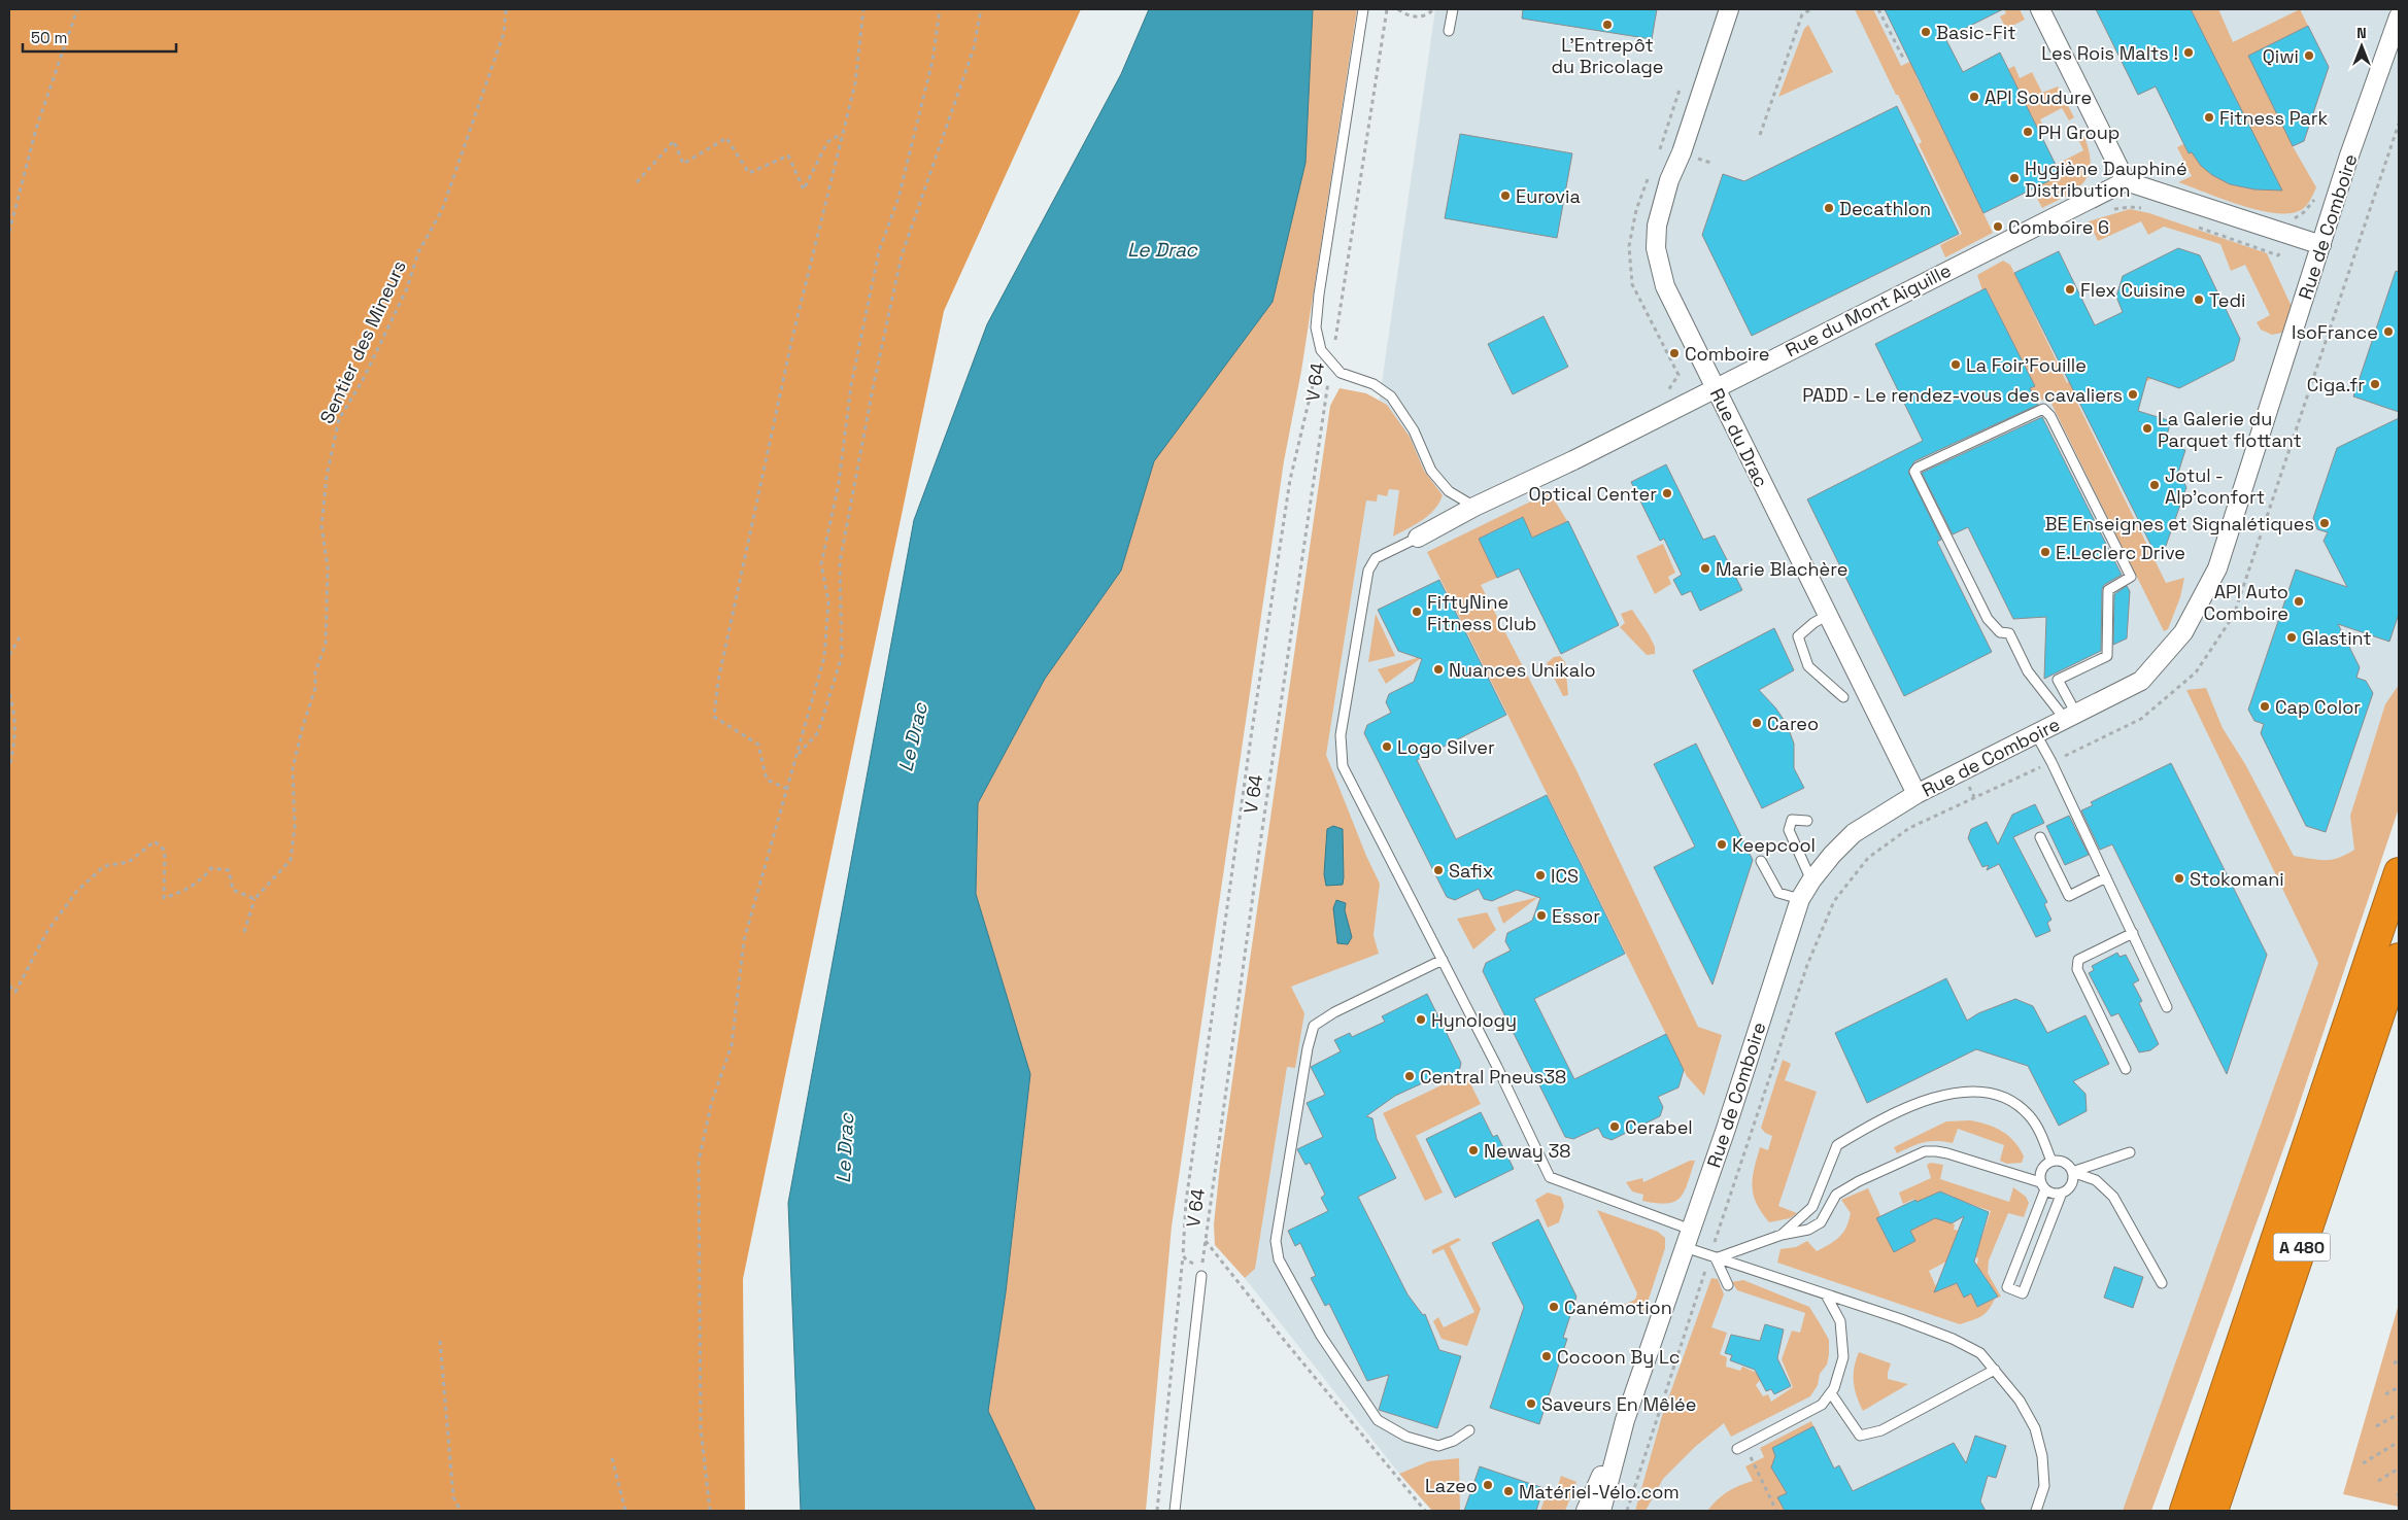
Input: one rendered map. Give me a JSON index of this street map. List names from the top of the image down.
{
  "streets": {
    "highway": ["A 480"],
    "street": ["Rue de Comboire", "Rue du Mont Aiguille", "Rue du Drac"],
    "path": ["Sentier des Mineurs", "V 64"]
  },
  "crossings": [
    ["Rue de Comboire", "Rue du Drac"],
    ["Rue du Mont Aiguille", "Rue du Drac"]
  ],
  "water": ["Le Drac"],
  "places": [
    "L'Entrepôt du Bricolage",
    "Basic-Fit",
    "Les Rois Malts !",
    "Qiwi",
    "API Soudure",
    "Fitness Park",
    "PH Group",
    "Hygiène Dauphiné Distribution",
    "Eurovia",
    "Decathlon",
    "Comboire 6",
    "Flex Cuisine",
    "Tedi",
    "IsoFrance",
    "Comboire",
    "La Foir'Fouille",
    "Ciga.fr",
    "PADD - Le rendez-vous des cavaliers",
    "La Galerie du Parquet flottant",
    "Jotul - Alp'confort",
    "Optical Center",
    "BE Enseignes et Signalétiques",
    "E.Leclerc Drive",
    "Marie Blachère",
    "API Auto Comboire",
    "FiftyNine Fitness Club",
    "Glastint",
    "Nuances Unikalo",
    "Cap Color",
    "Careo",
    "Logo Silver",
    "Keepcool",
    "Safix",
    "ICS",
    "Stokomani",
    "Essor",
    "Hynology",
    "Central Pneus38",
    "Cerabel",
    "Neway 38",
    "Canémotion",
    "Cocoon By Lc",
    "Saveurs En Mêlée",
    "Lazeo",
    "Matériel-Vélo.com"
  ],
  "scale_bar": "50 m",
  "north": "top"
}
